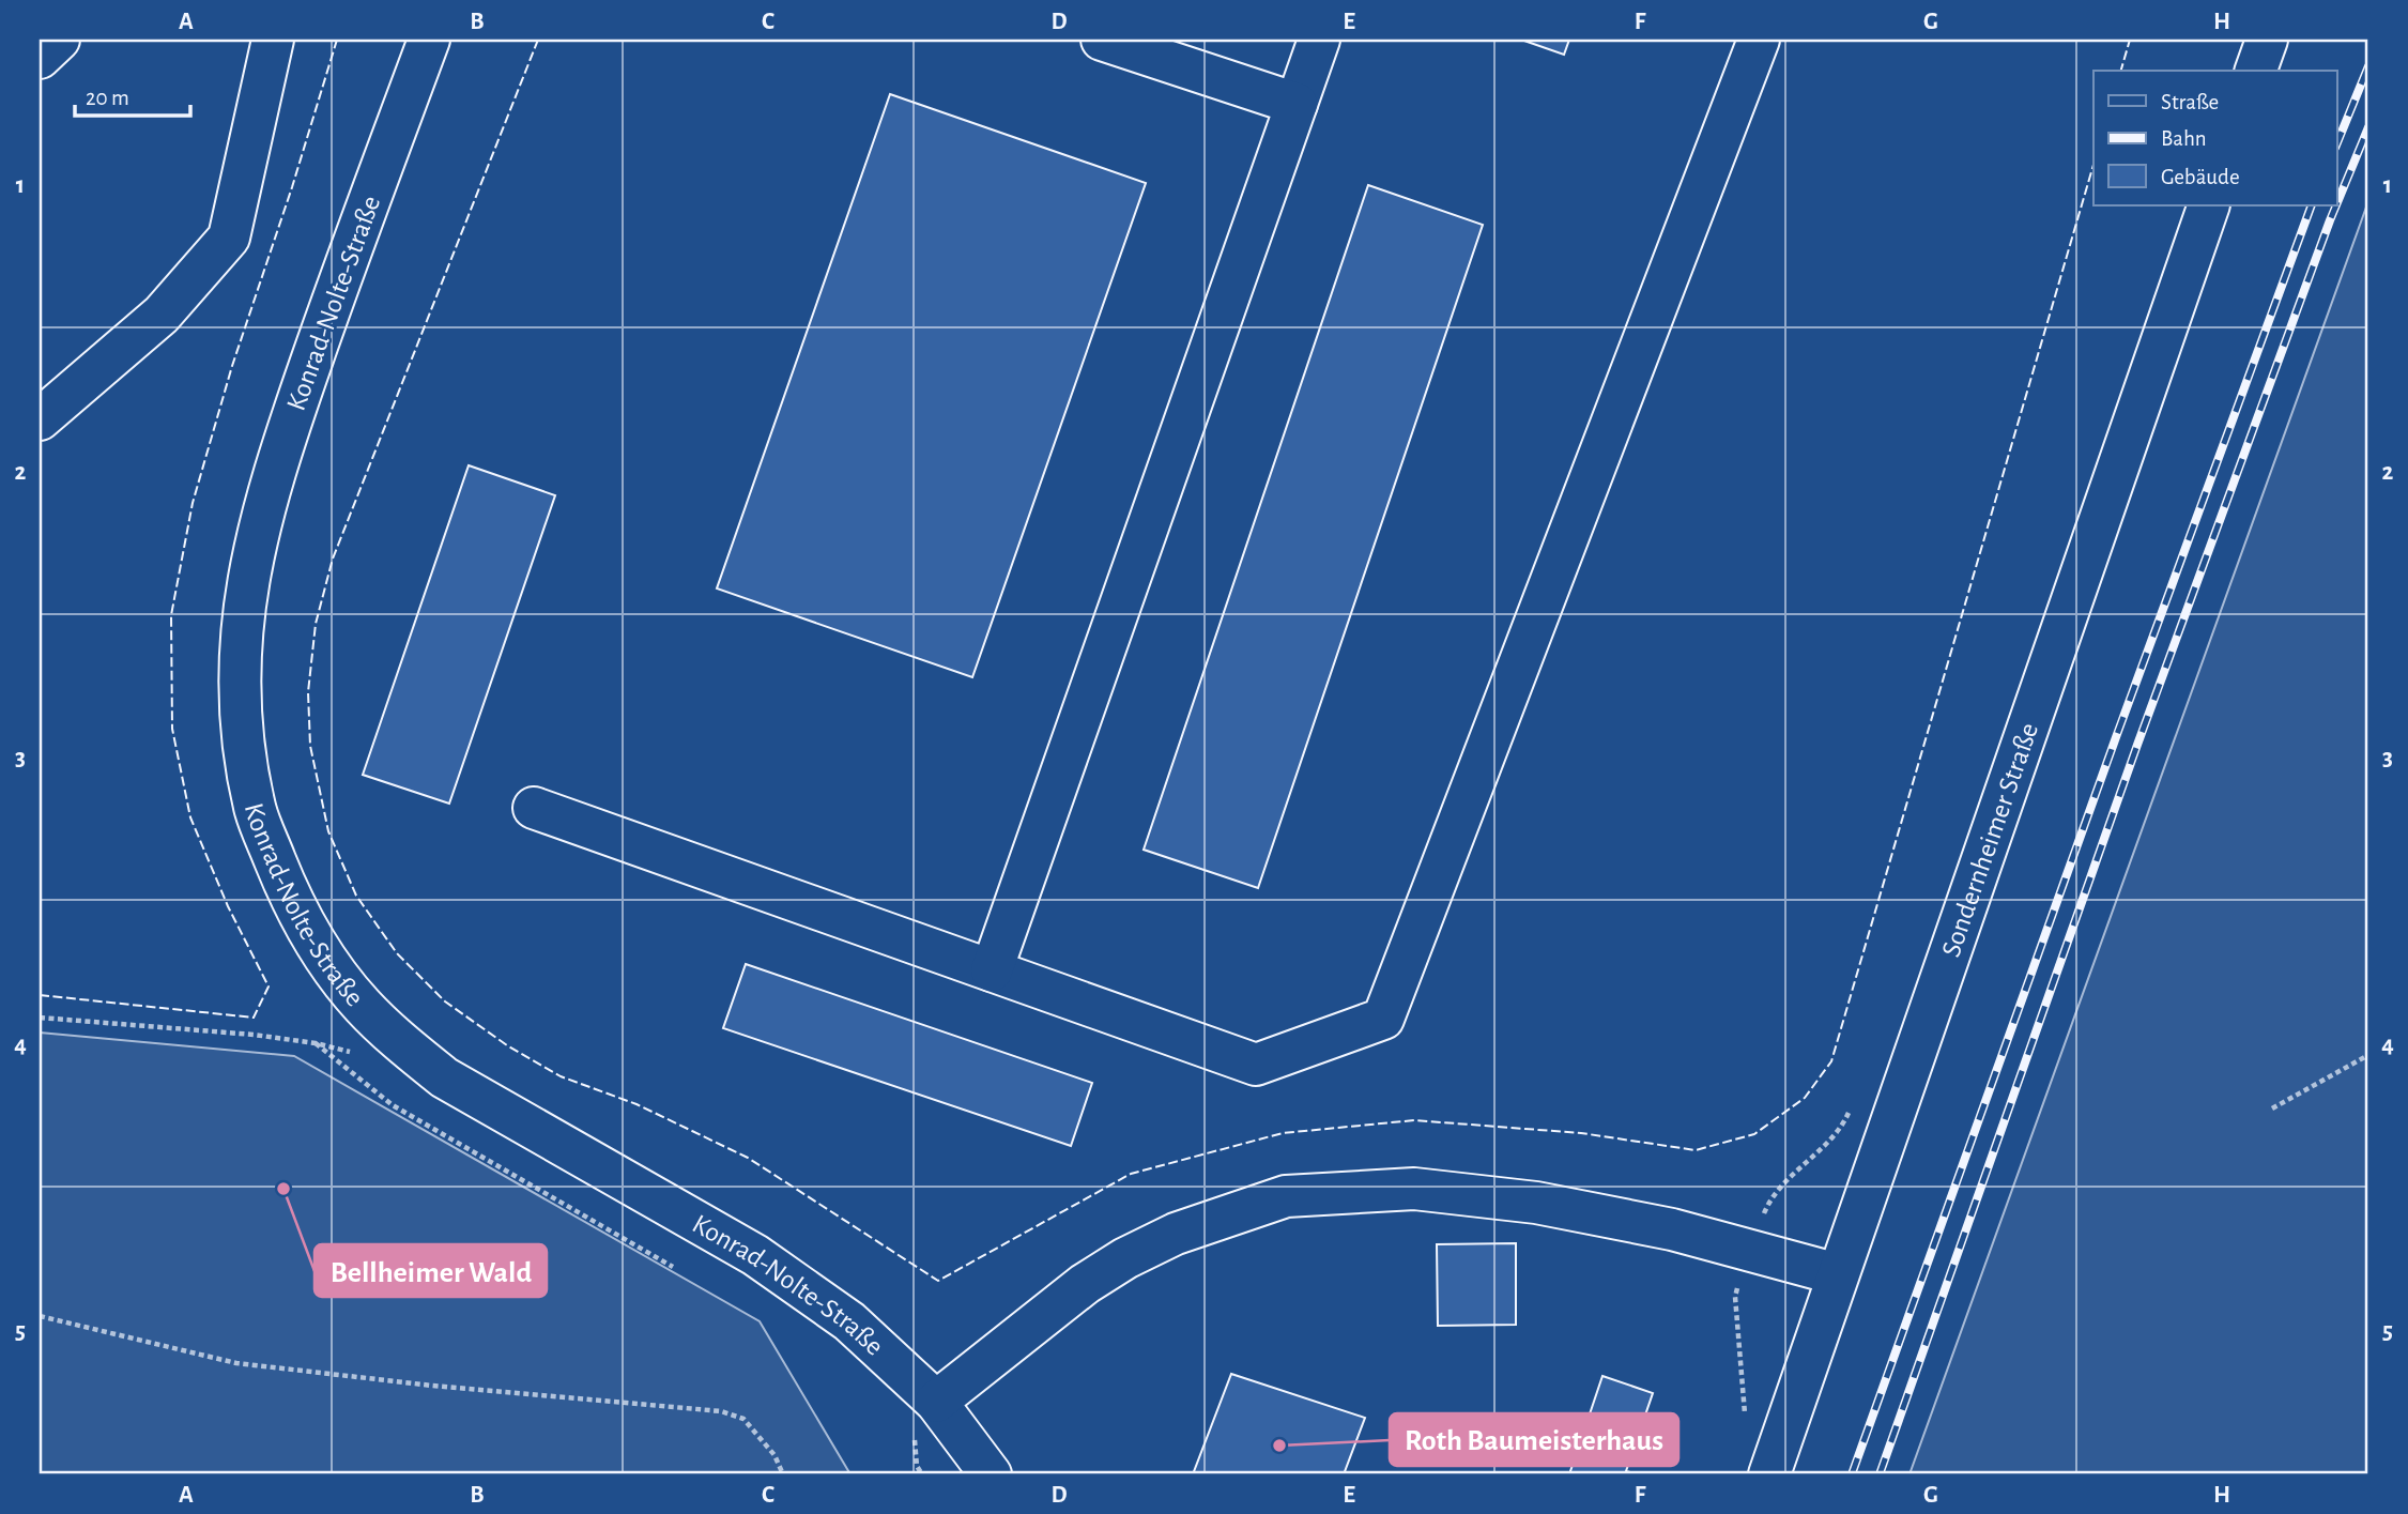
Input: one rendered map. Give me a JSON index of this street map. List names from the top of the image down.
{
  "streets": {
    "main road": ["Konrad-Nolte-Straße", "Sondernheimer Straße"]
  },
  "places": ["Bellheimer Wald", "Roth Baumeisterhaus"],
  "legend": ["Straße", "Bahn", "Gebäude"],
  "scale_bar": "20 m",
  "grid": {
    "columns": [
      "A",
      "B",
      "C",
      "D",
      "E",
      "F",
      "G",
      "H"
    ],
    "rows": [
      "1",
      "2",
      "3",
      "4",
      "5"
    ]
  }
}
